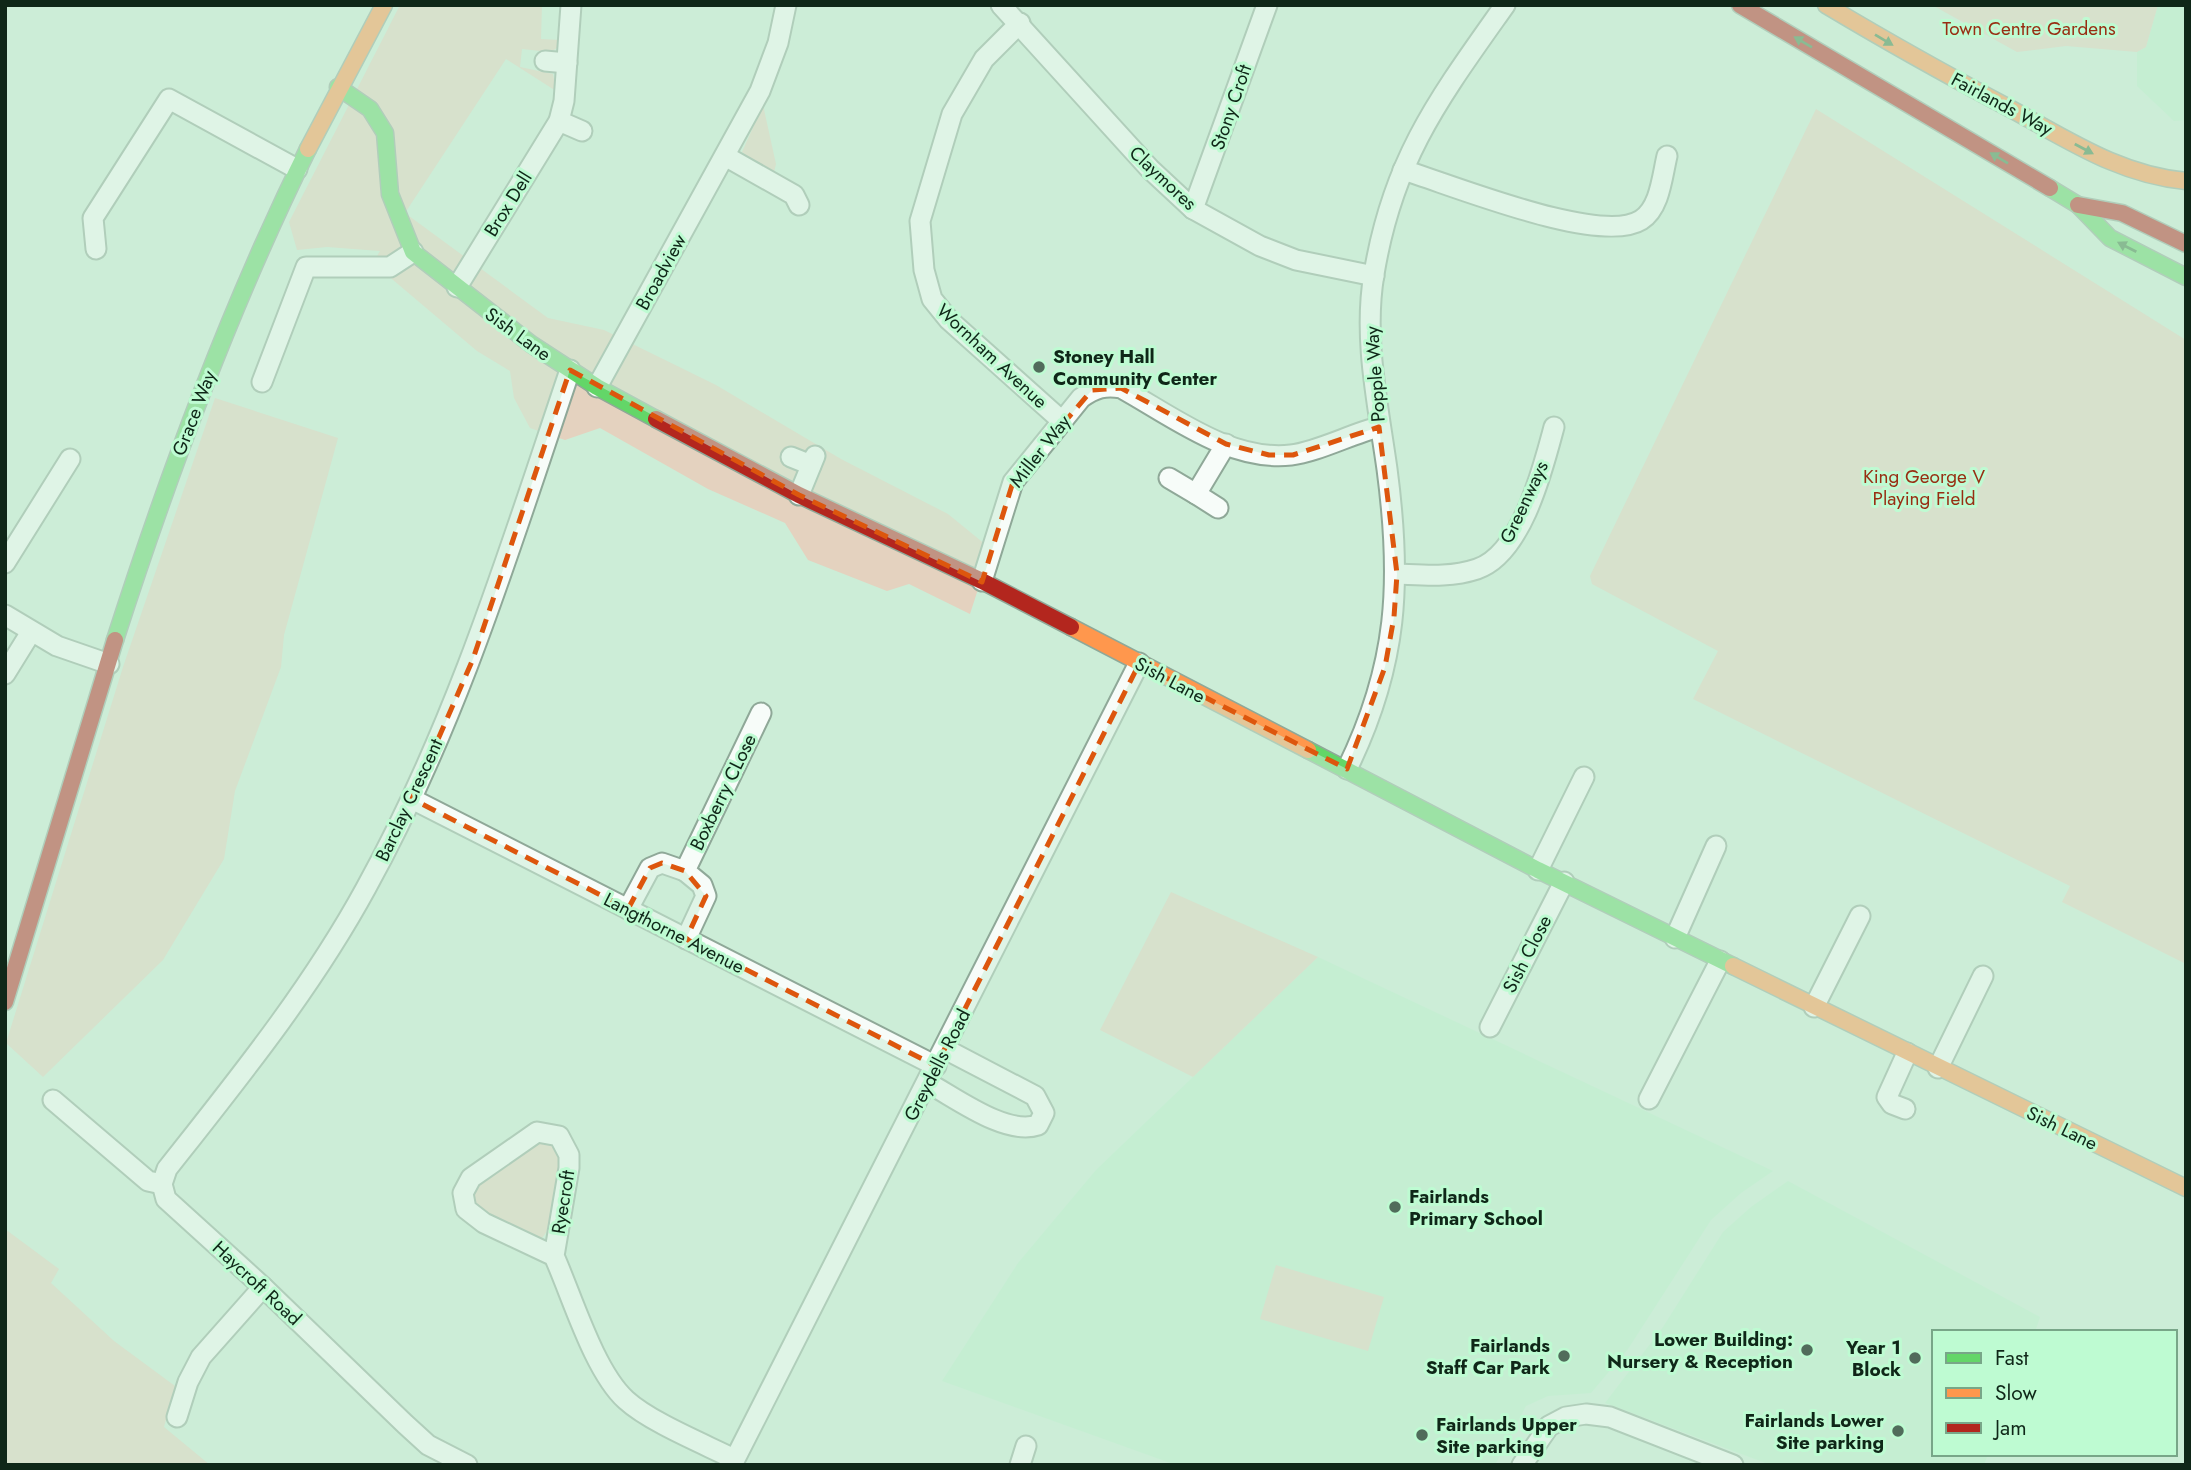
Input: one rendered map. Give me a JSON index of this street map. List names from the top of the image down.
{
  "streets": {
    "street": [
      "Fairlands Way",
      "Stony Croft",
      "Claymores",
      "Brox Dell",
      "Broadview",
      "Sish Lane",
      "Wornham Avenue",
      "Popple Way",
      "Grace Way",
      "Miller Way",
      "Greenways",
      "Boxberry CLose",
      "Barclay Crescent",
      "Langthorne Avenue",
      "Sish Close",
      "Greydells Road",
      "Ryecroft",
      "Haycroft Road"
    ]
  },
  "crossings": [
    ["Stony Croft", "Claymores"],
    ["Claymores", "Wornham Avenue"],
    ["Claymores", "Popple Way"],
    ["Brox Dell", "Sish Lane"],
    ["Broadview", "Sish Lane"],
    ["Sish Lane", "Popple Way"],
    ["Sish Lane", "Grace Way"],
    ["Sish Lane", "Miller Way"],
    ["Sish Lane", "Barclay Crescent"],
    ["Sish Lane", "Sish Close"],
    ["Sish Lane", "Greydells Road"],
    ["Wornham Avenue", "Miller Way"],
    ["Popple Way", "Miller Way"],
    ["Popple Way", "Greenways"],
    ["Boxberry CLose", "Langthorne Avenue"],
    ["Barclay Crescent", "Langthorne Avenue"],
    ["Barclay Crescent", "Haycroft Road"],
    ["Langthorne Avenue", "Greydells Road"],
    ["Greydells Road", "Ryecroft"]
  ],
  "parks": ["Town Centre Gardens", "King George V Playing Field"],
  "places": [
    "Stoney Hall Community Center",
    "Fairlands Primary School",
    "Lower Building: Nursery & Reception",
    "Fairlands Staff Car Park",
    "Year 1 Block",
    "Fairlands Lower Site parking",
    "Fairlands Upper Site parking"
  ],
  "legend": ["Fast", "Slow", "Jam"]
}
